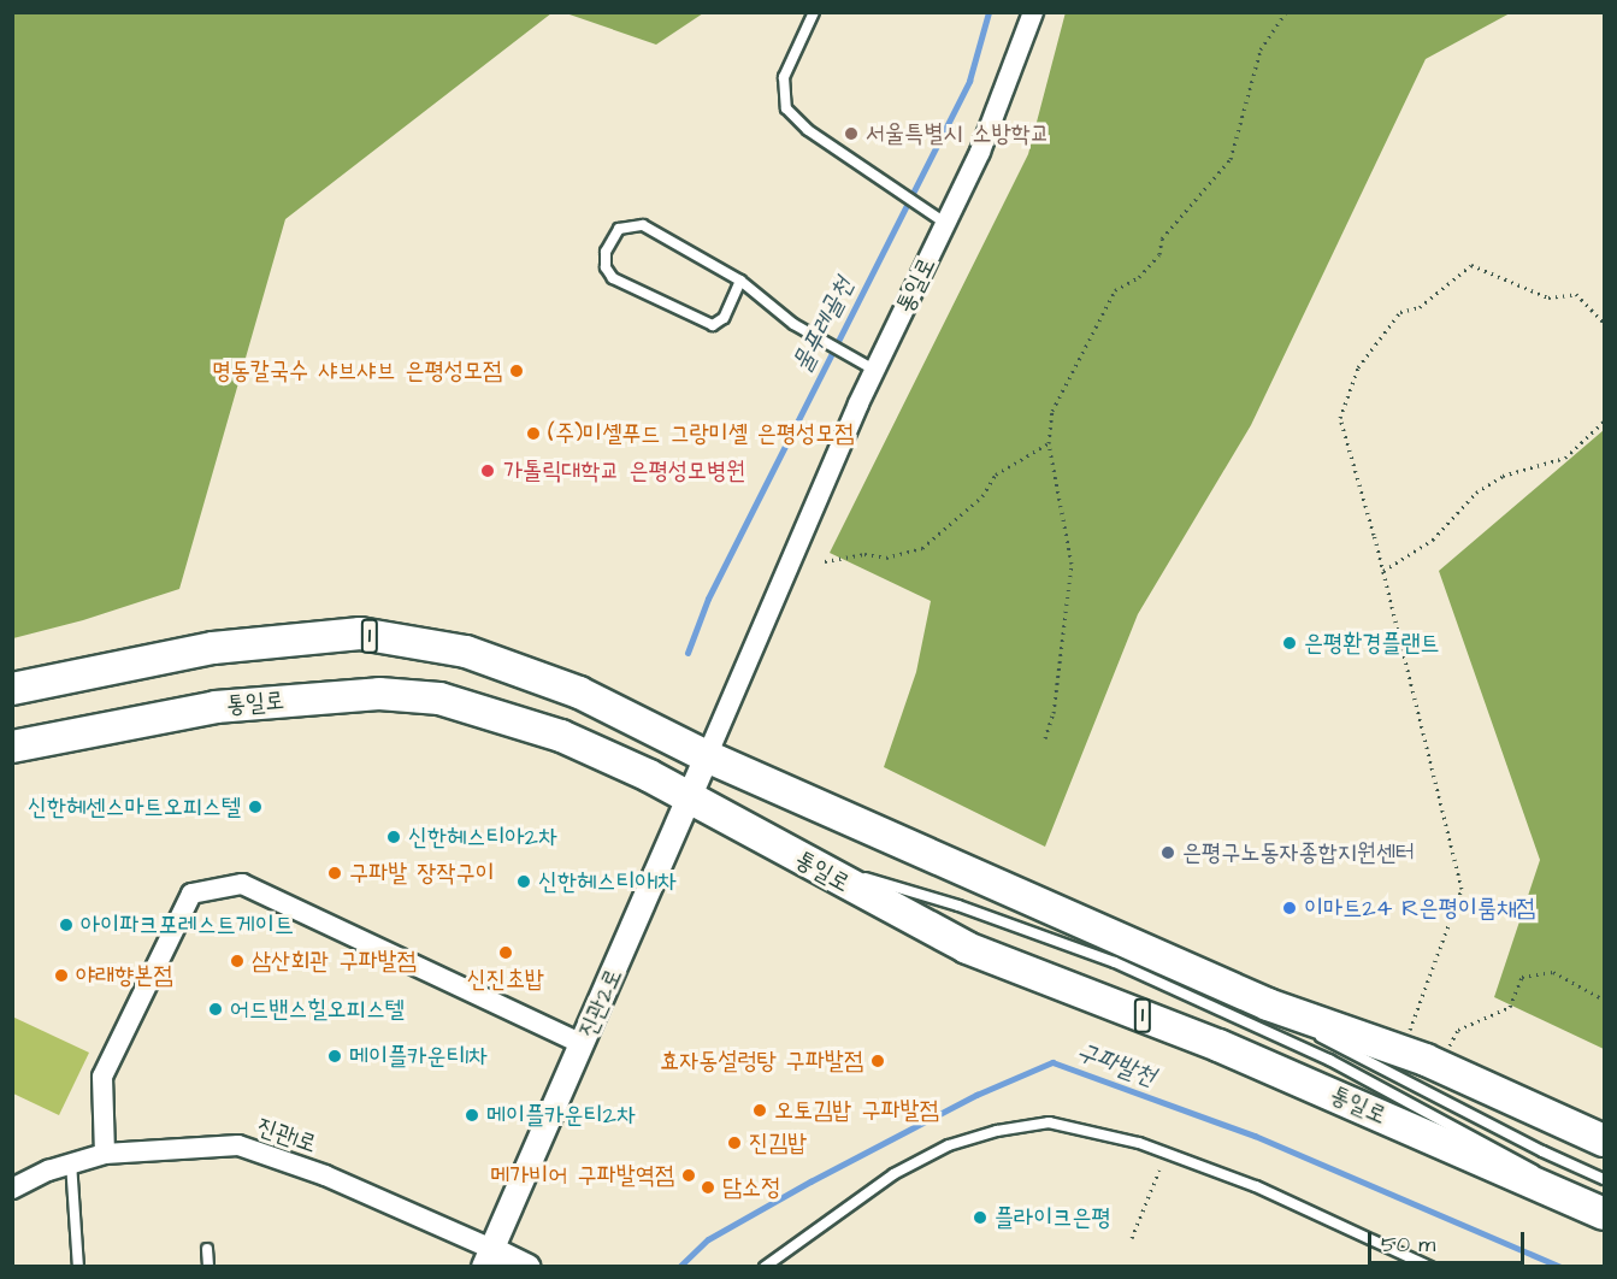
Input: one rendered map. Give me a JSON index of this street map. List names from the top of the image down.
{
  "streets": {
    "main road": ["통일로", "1"],
    "street": ["진관2로", "진관1로"]
  },
  "crossings": [
    ["통일로", "1"],
    ["통일로", "진관2로"],
    ["1", "진관2로"],
    ["진관2로", "진관1로"]
  ],
  "water": ["물푸레골천", "구파발천"],
  "places": [
    "서울특별시 소방학교",
    "명동칼국수 샤브샤브 은평성모점",
    "(주)미셸푸드 그랑미셸 은평성모점",
    "가톨릭대학교 은평성모병원",
    "은평환경플랜트",
    "신한헤센스마트오피스텔",
    "신한헤스티아2차",
    "은평구노동자종합지원센터",
    "구파발 장작구이",
    "신한헤스티아1차",
    "이마트24 R은평이룸채점",
    "아이파크포레스트게이트",
    "신진초밥",
    "삼산회관 구파발점",
    "야래향본점",
    "어드밴스힐오피스텔",
    "메이플카운티1차",
    "효자동설렁탕 구파발점",
    "오토김밥 구파발점",
    "메이플카운티2차",
    "진김밥",
    "메가비어 구파발역점",
    "담소정",
    "플라이크은평"
  ],
  "scale_bar": "50 m"
}
